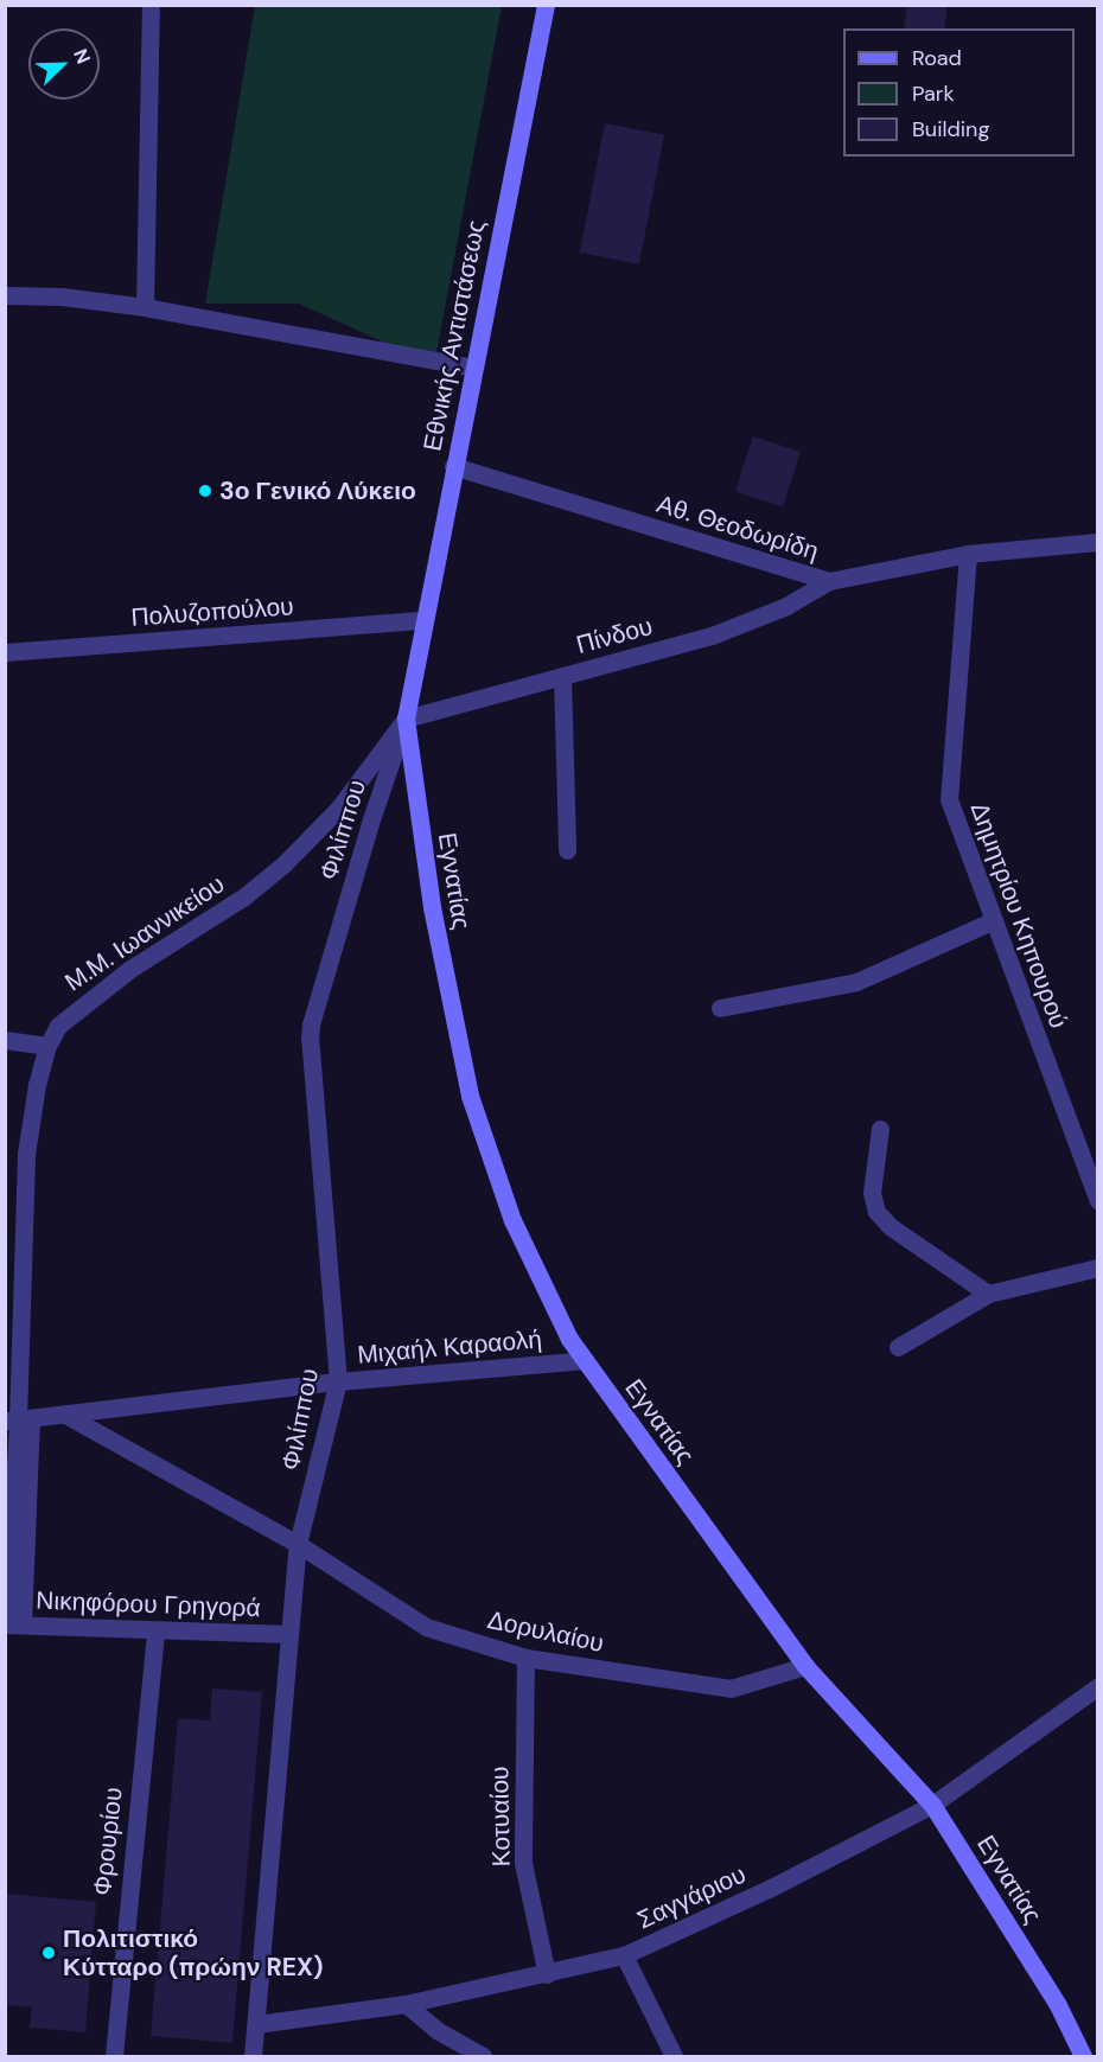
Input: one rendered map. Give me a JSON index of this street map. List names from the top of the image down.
{
  "streets": {
    "main road": ["Εθνικής Αντιστάσεως", "Εγνατίας"],
    "street": [
      "Αθ. Θεοδωρίδη",
      "Πολυζοπούλου",
      "Πίνδου",
      "Φιλίππου",
      "Δημητρίου Κηπουρού",
      "Μ.Μ. Ιωαννικείου",
      "Μιχαήλ Καραολή",
      "Νικηφόρου Γρηγορά",
      "Δορυλαίου",
      "Κοτυαίου",
      "Φρουρίου",
      "Σαγγάριου"
    ]
  },
  "crossings": [
    ["Εθνικής Αντιστάσεως", "Αθ. Θεοδωρίδη"],
    ["Εθνικής Αντιστάσεως", "Πολυζοπούλου"],
    ["Εθνικής Αντιστάσεως", "Πίνδου"],
    ["Εθνικής Αντιστάσεως", "Φιλίππου"],
    ["Εθνικής Αντιστάσεως", "Εγνατίας"],
    ["Εθνικής Αντιστάσεως", "Μ.Μ. Ιωαννικείου"],
    ["Αθ. Θεοδωρίδη", "Πίνδου"],
    ["Αθ. Θεοδωρίδη", "Δημητρίου Κηπουρού"],
    ["Πίνδου", "Φιλίππου"],
    ["Πίνδου", "Εγνατίας"],
    ["Πίνδου", "Μ.Μ. Ιωαννικείου"],
    ["Φιλίππου", "Εγνατίας"],
    ["Φιλίππου", "Μ.Μ. Ιωαννικείου"],
    ["Φιλίππου", "Μιχαήλ Καραολή"],
    ["Φιλίππου", "Νικηφόρου Γρηγορά"],
    ["Φιλίππου", "Δορυλαίου"],
    ["Φιλίππου", "Σαγγάριου"],
    ["Εγνατίας", "Μ.Μ. Ιωαννικείου"],
    ["Εγνατίας", "Μιχαήλ Καραολή"],
    ["Εγνατίας", "Δορυλαίου"],
    ["Εγνατίας", "Σαγγάριου"],
    ["Μ.Μ. Ιωαννικείου", "Μιχαήλ Καραολή"],
    ["Μ.Μ. Ιωαννικείου", "Νικηφόρου Γρηγορά"],
    ["Νικηφόρου Γρηγορά", "Φρουρίου"],
    ["Δορυλαίου", "Κοτυαίου"],
    ["Κοτυαίου", "Σαγγάριου"]
  ],
  "places": ["3ο Γενικό Λύκειο", "Πολιτιστικό Κύτταρο (πρώην REX)"],
  "legend": ["Road", "Park", "Building"],
  "north": "top right"
}
